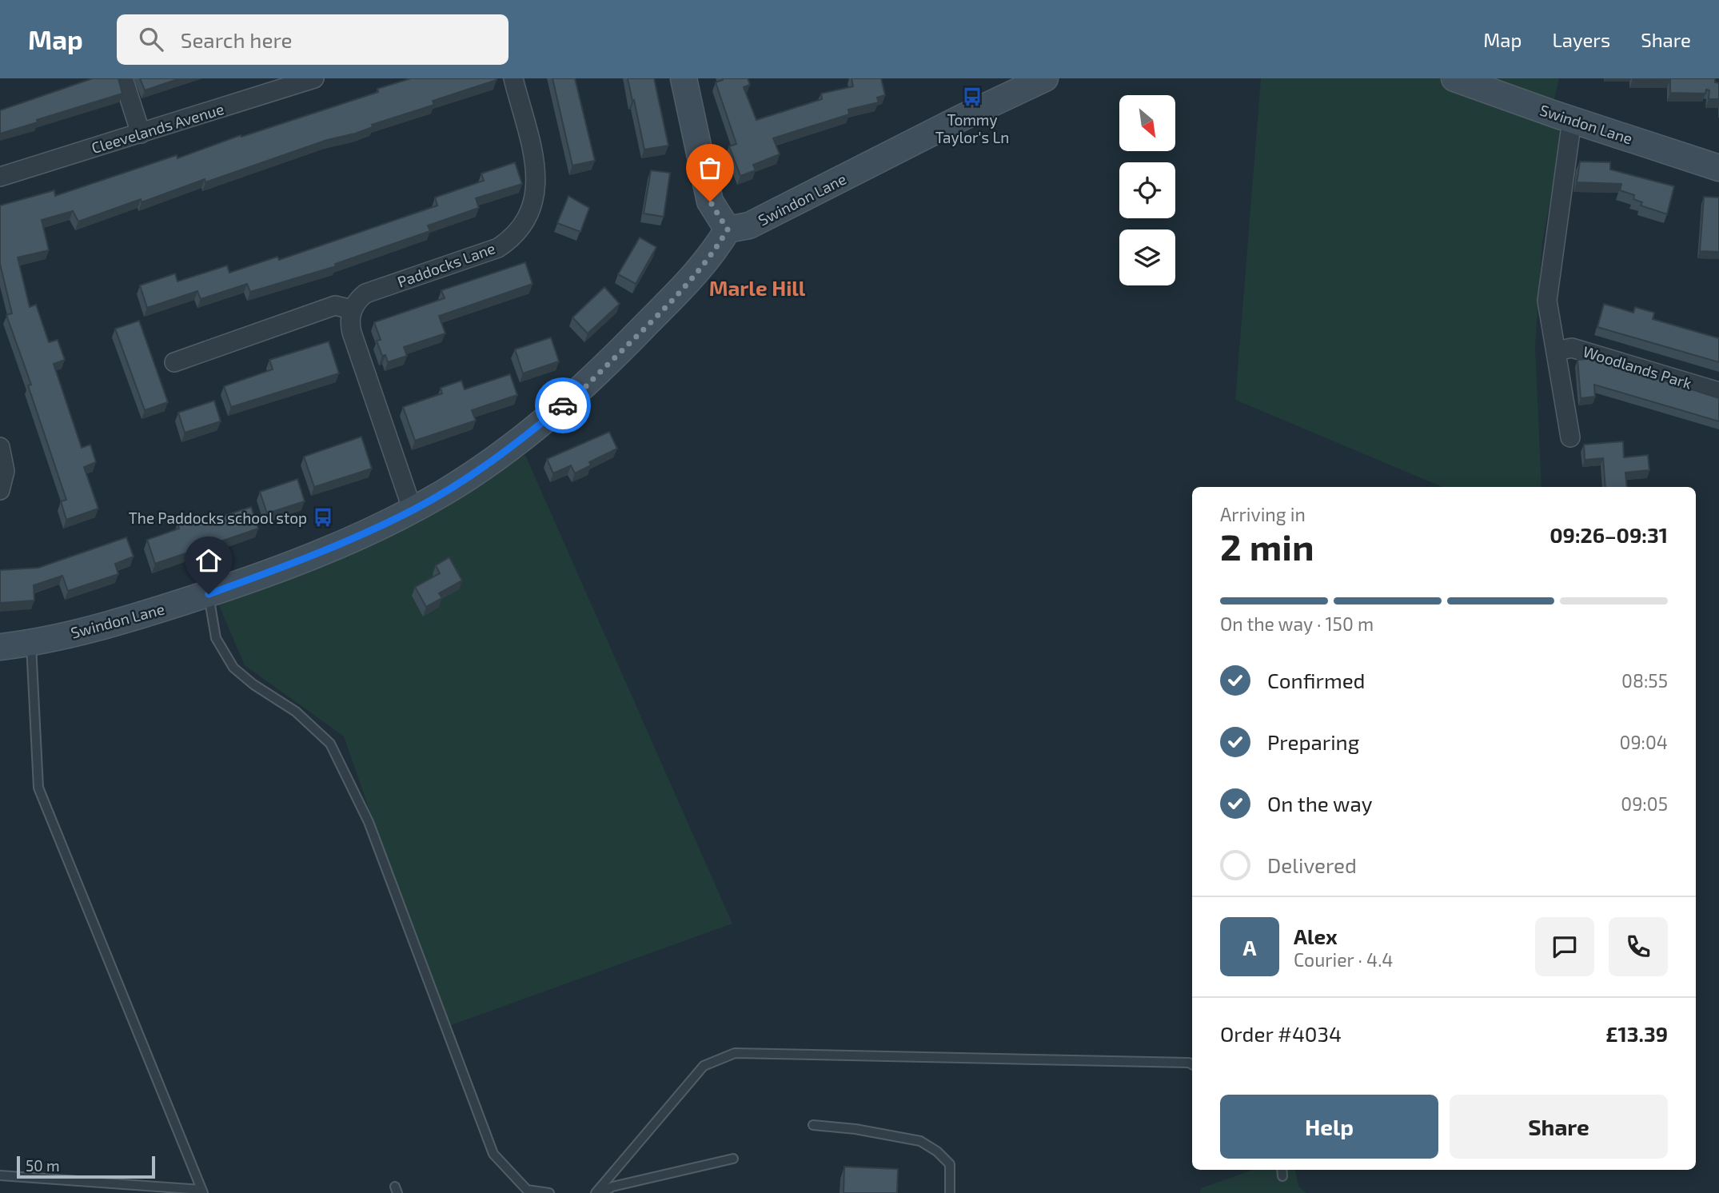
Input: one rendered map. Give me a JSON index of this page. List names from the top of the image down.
{
  "streets": {
    "street": [
      "Swindon Lane",
      "Cleevelands Avenue",
      "Paddocks Lane",
      "Woodlands Park"
    ]
  },
  "districts": ["Marle Hill"],
  "places": {
    "bus stop": ["Tommy Taylor's Ln", "The Paddocks school stop"]
  },
  "scale_bar": "50 m",
  "north": "bottom right",
  "page": {
    "header": "Map",
    "search": "Search here",
    "nav": ["Map", "Layers", "Share"],
    "heading": ["2 min", "Arriving in", "09:26–09:31"],
    "panel": [
      "Alex",
      "Courier · 4.4",
      "Order #4034",
      "£13.39"
    ],
    "bar": "On the way · 150 m",
    "list": [
      ["Confirmed", "08:55"],
      ["Preparing", "09:04"],
      ["On the way", "09:05"],
      "Delivered"
    ],
    "round": "A",
    "buttons": ["Help", "Share"],
    "scale": "50 m"
  }
}
